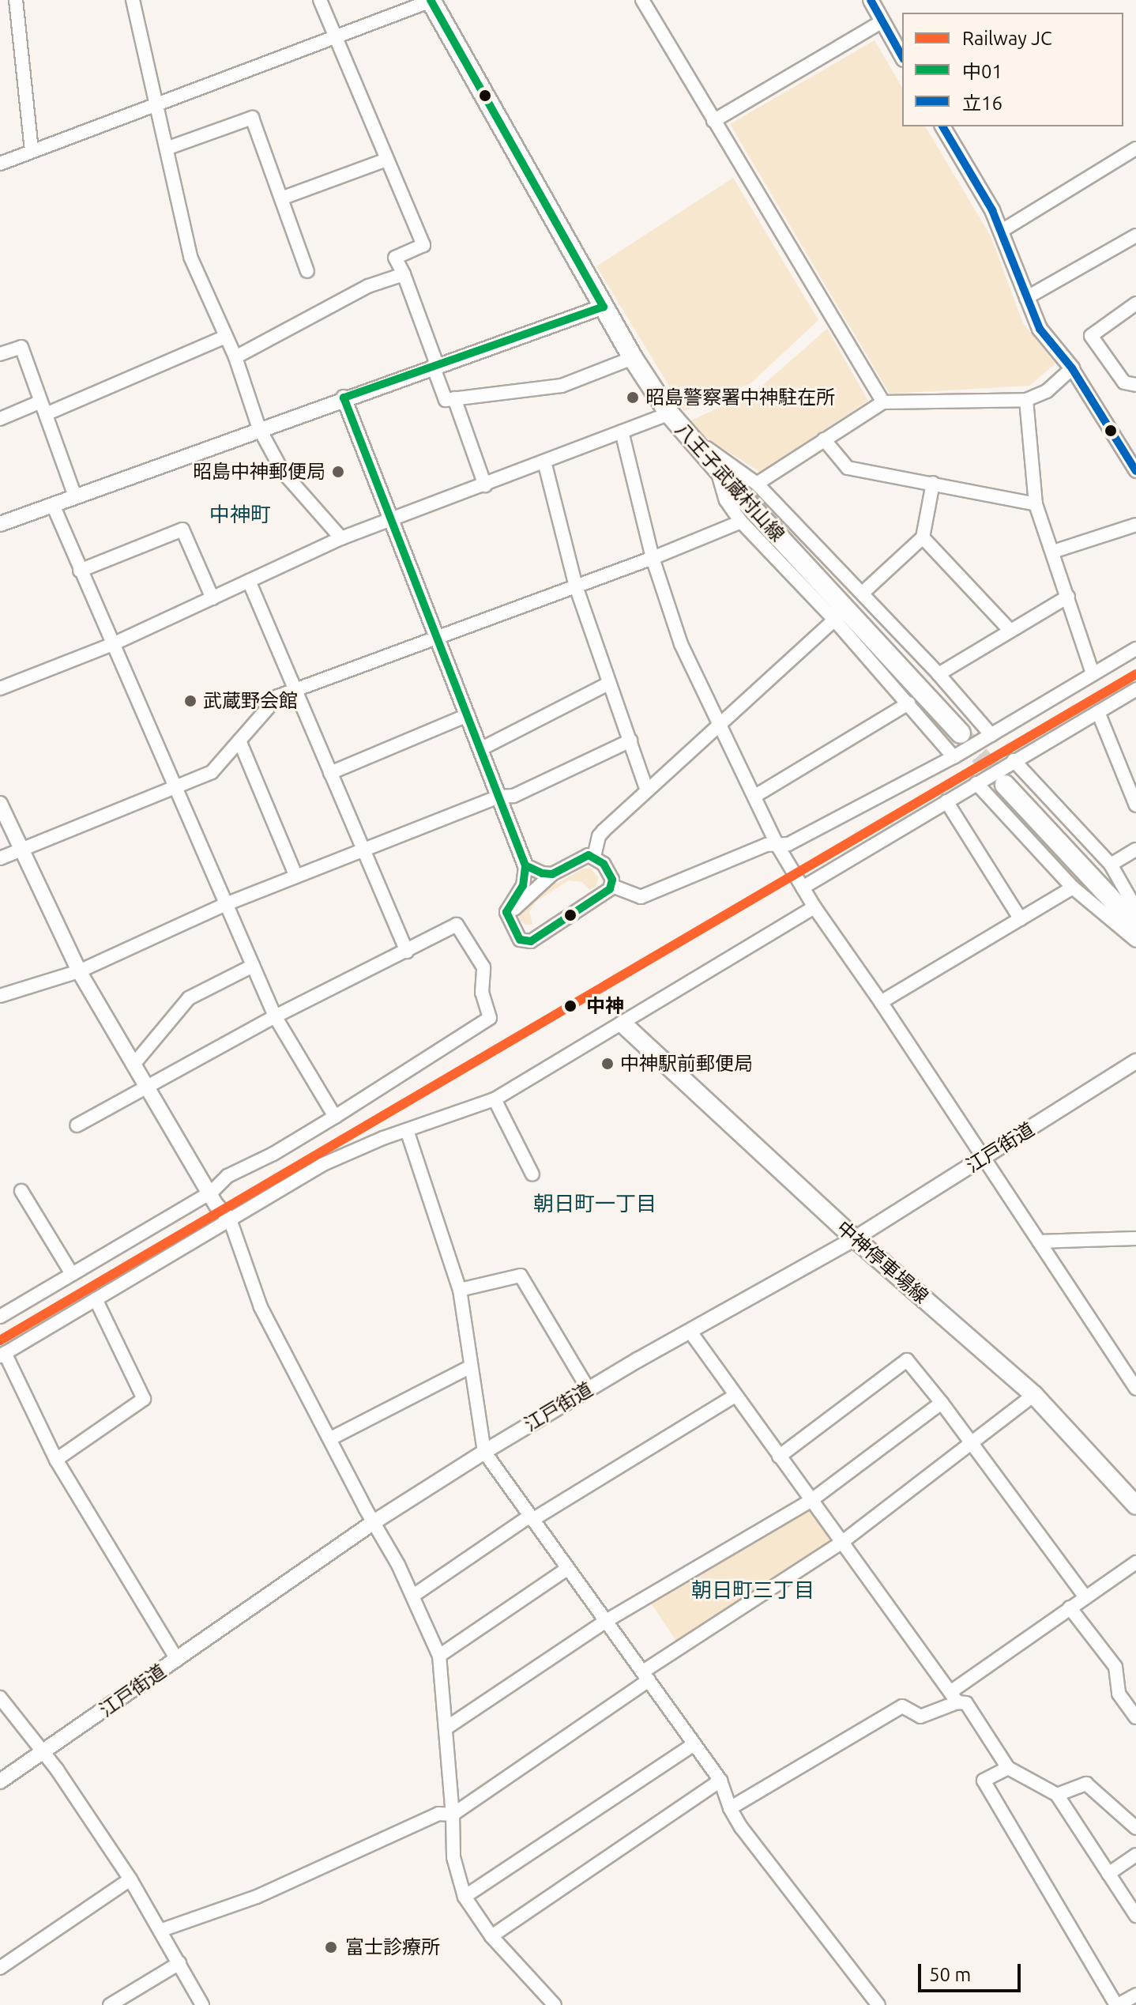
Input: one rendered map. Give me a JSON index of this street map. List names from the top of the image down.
{
  "streets": {
    "main road": ["八王子武蔵村山線", "中神停車場線"],
    "street": ["江戸街道"]
  },
  "crossings": [
    ["江戸街道", "中神停車場線"]
  ],
  "districts": ["中神町", "朝日町一丁目", "朝日町三丁目"],
  "places": [
    "昭島警察署中神駐在所",
    "昭島中神郵便局",
    "武蔵野会館",
    "中神",
    "中神駅前郵便局",
    "富士診療所"
  ],
  "lines": ["transit line 中01", "transit line 立16", "rail line JC"],
  "legend": ["Railway JC", "中01", "立16"],
  "scale_bar": "50 m"
}
